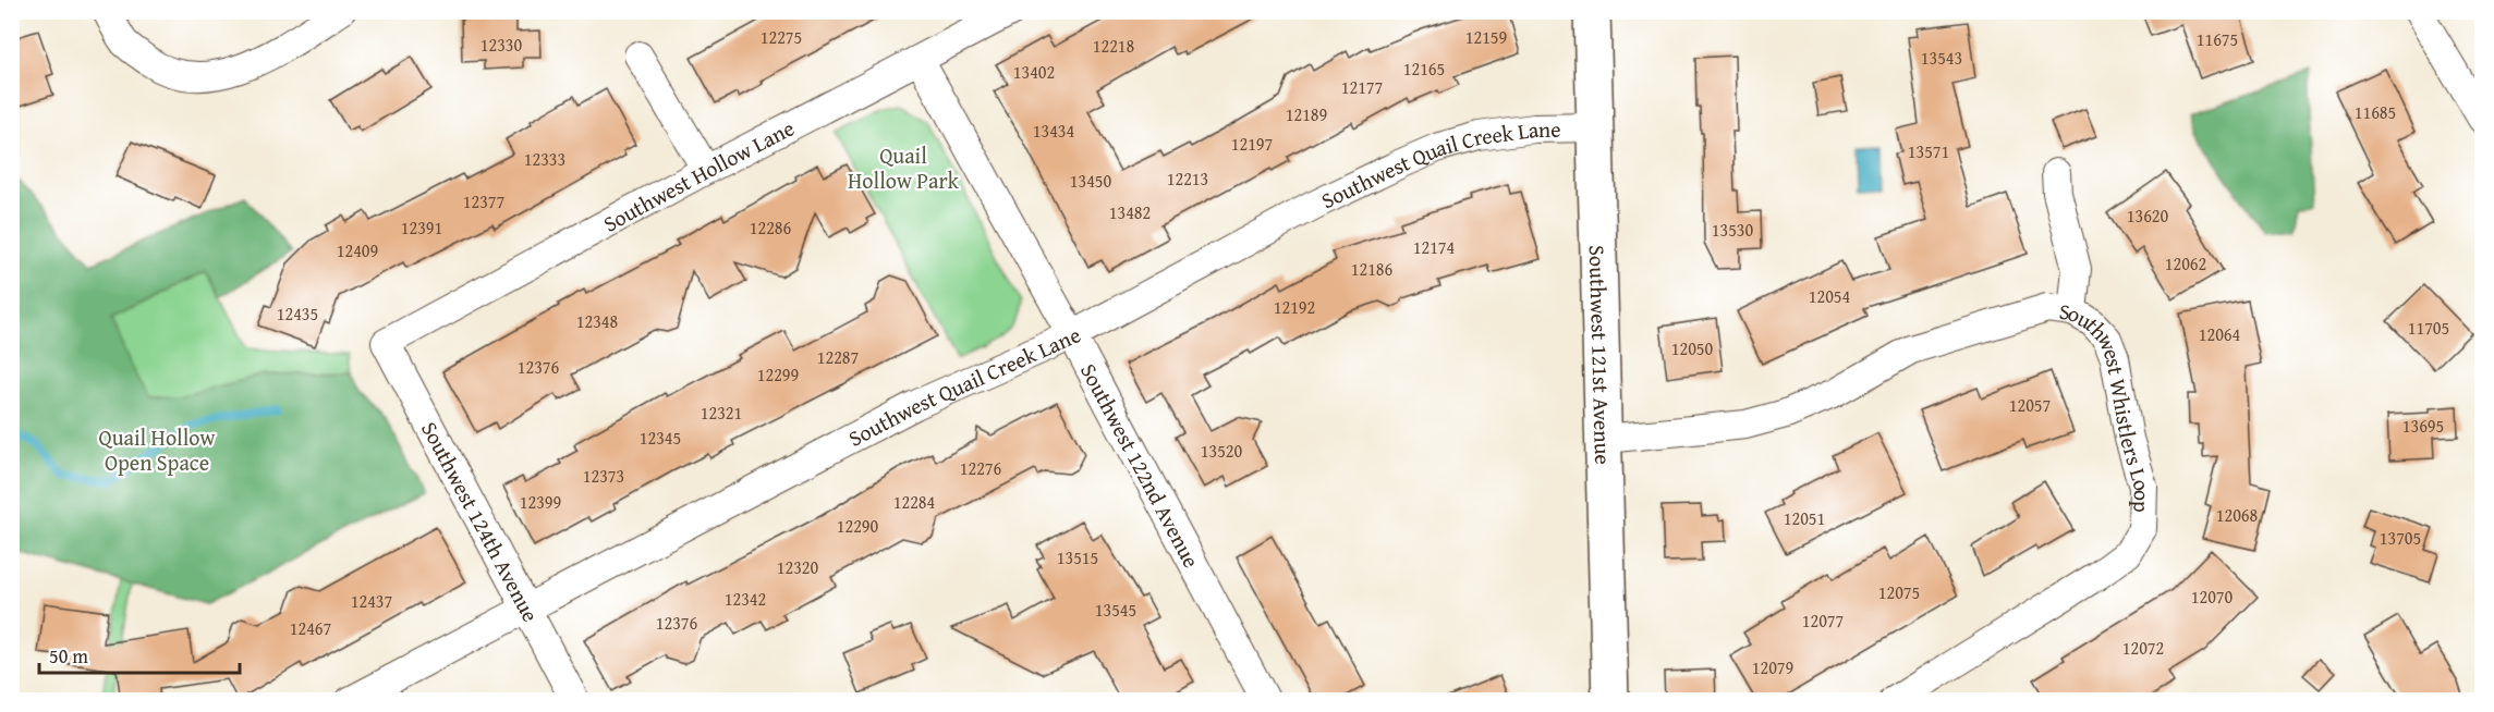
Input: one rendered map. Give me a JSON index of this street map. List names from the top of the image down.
{
  "streets": {
    "main road": ["Southwest 121st Avenue"],
    "street": [
      "Southwest Quail Creek Lane",
      "Southwest Hollow Lane",
      "Southwest Whistlers Loop",
      "Southwest 122nd Avenue",
      "Southwest 124th Avenue"
    ]
  },
  "crossings": [
    ["Southwest Quail Creek Lane", "Southwest 121st Avenue"],
    ["Southwest Quail Creek Lane", "Southwest 122nd Avenue"],
    ["Southwest Quail Creek Lane", "Southwest 124th Avenue"],
    ["Southwest Hollow Lane", "Southwest 122nd Avenue"],
    ["Southwest Hollow Lane", "Southwest 124th Avenue"],
    ["Southwest 121st Avenue", "Southwest Whistlers Loop"]
  ],
  "parks": ["Quail Hollow Park", "Quail Hollow Open Space"],
  "house_numbers": [
    "12275",
    "12159",
    "11675",
    "12330",
    "12218",
    "13543",
    "12165",
    "13402",
    "12177",
    "11685",
    "12189",
    "13434",
    "12197",
    "13571",
    "12333",
    "12213",
    "13450",
    "12377",
    "13482",
    "13620",
    "12391",
    "12286",
    "13530",
    "12174",
    "12409",
    "12062",
    "12186",
    "12054",
    "12192",
    "12435",
    "12348",
    "11705",
    "12064",
    "12050",
    "12287",
    "12376",
    "12299",
    "12057",
    "12321",
    "13695",
    "12345",
    "13520",
    "12276",
    "12373",
    "12399",
    "12284",
    "12068",
    "12051",
    "12290",
    "13705",
    "13515",
    "12320",
    "12075",
    "12070",
    "12342",
    "12437",
    "13545",
    "12077",
    "12376",
    "12467",
    "12072",
    "12079"
  ],
  "scale_bar": "50 m"
}
